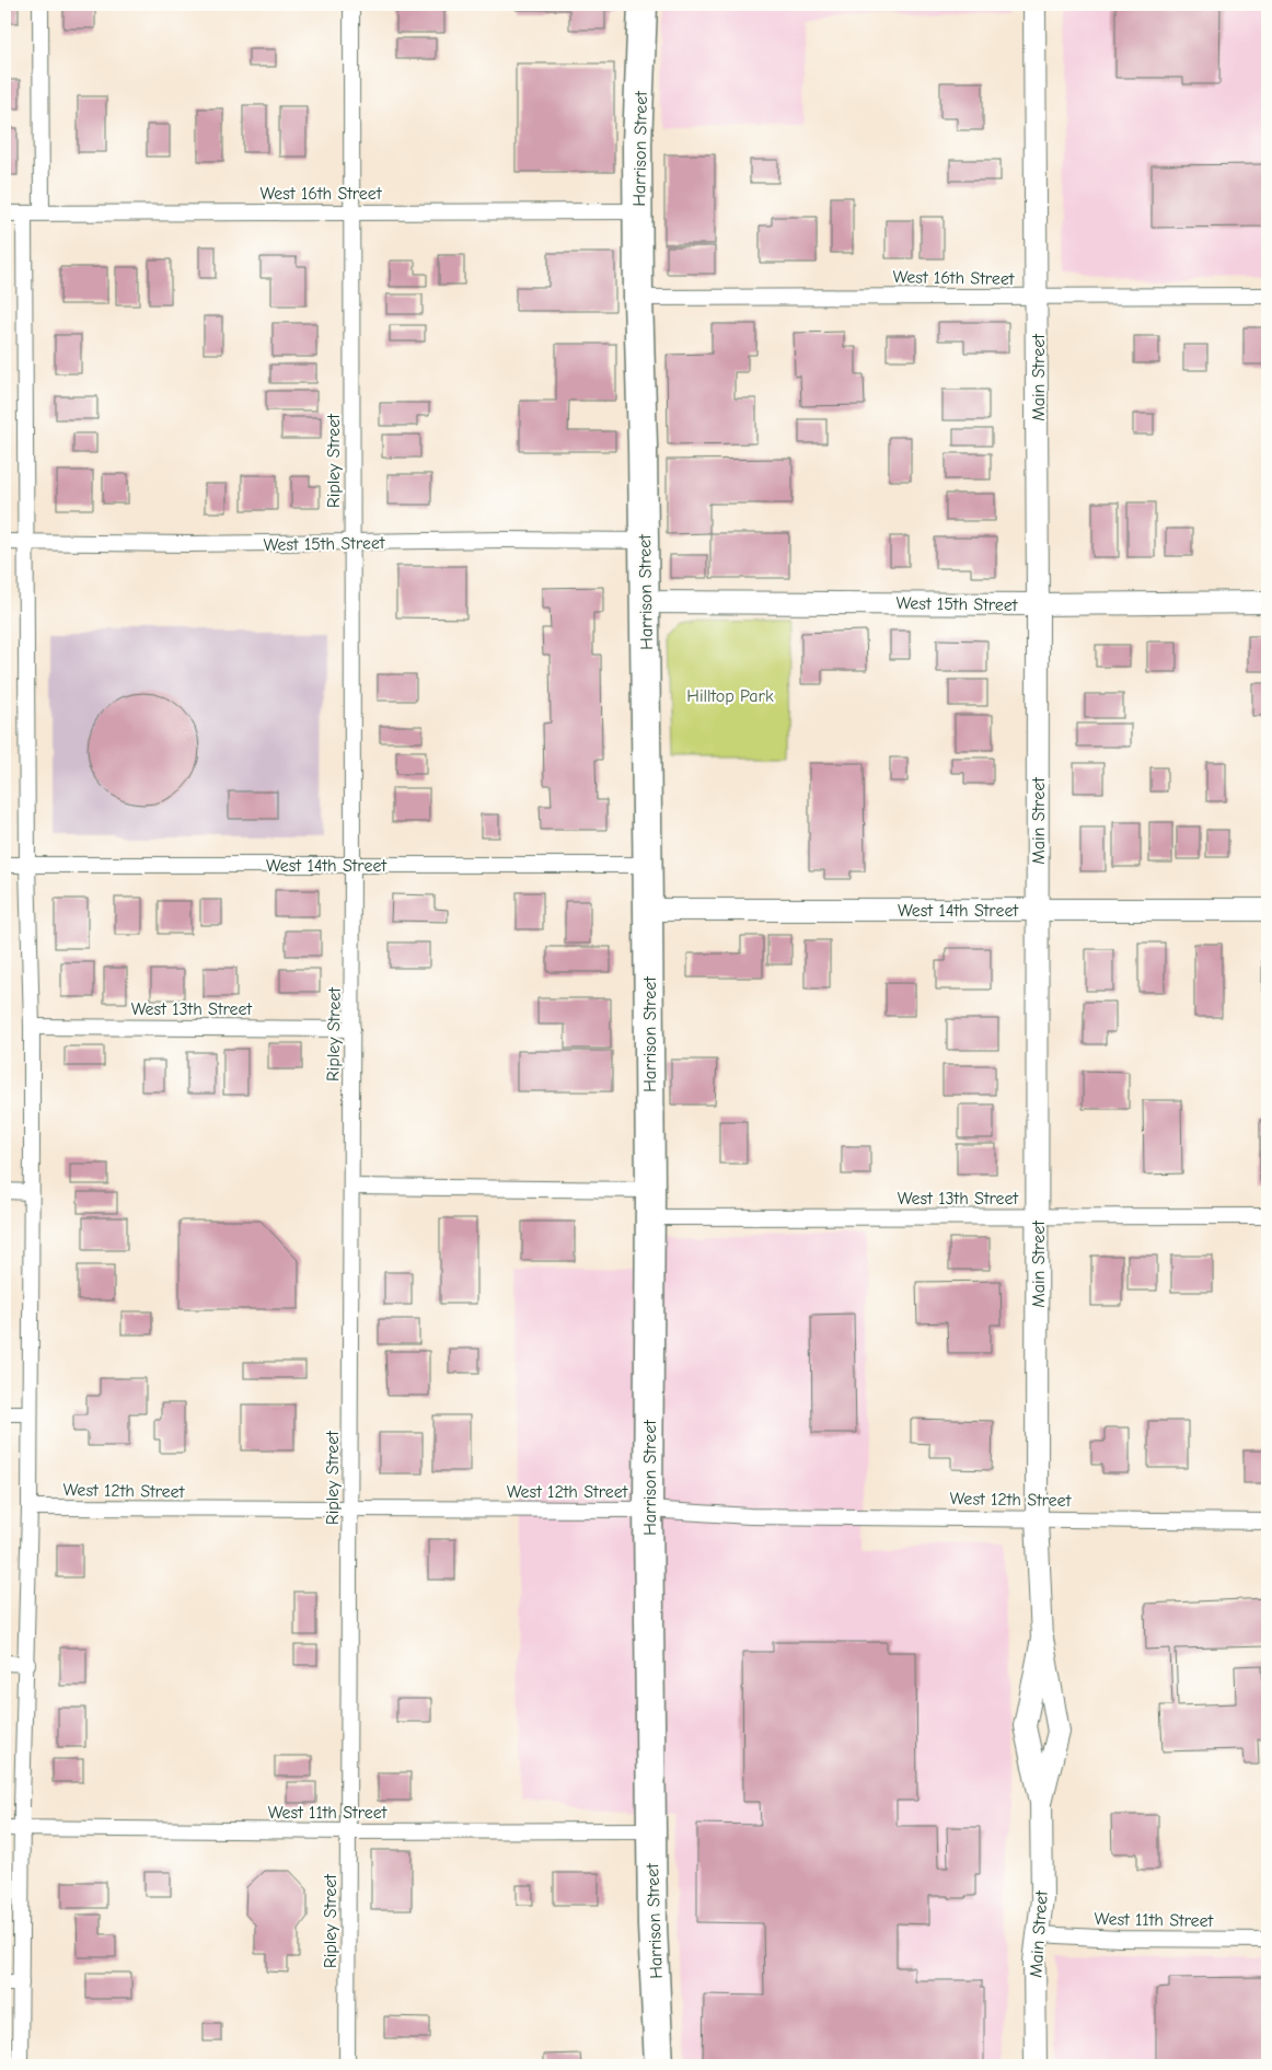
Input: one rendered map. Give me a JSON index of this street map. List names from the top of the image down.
{
  "streets": {
    "highway": ["Harrison Street"],
    "street": [
      "West 16th Street",
      "Main Street",
      "Ripley Street",
      "West 15th Street",
      "West 14th Street",
      "West 13th Street",
      "West 12th Street",
      "West 11th Street"
    ]
  },
  "crossings": [
    ["Harrison Street", "West 16th Street"],
    ["Harrison Street", "West 15th Street"],
    ["Harrison Street", "West 14th Street"],
    ["Harrison Street", "West 13th Street"],
    ["Harrison Street", "West 12th Street"],
    ["Harrison Street", "West 11th Street"],
    ["West 16th Street", "Main Street"],
    ["West 16th Street", "Ripley Street"],
    ["Main Street", "West 15th Street"],
    ["Main Street", "West 14th Street"],
    ["Main Street", "West 13th Street"],
    ["Main Street", "West 12th Street"],
    ["Main Street", "West 11th Street"],
    ["Ripley Street", "West 15th Street"],
    ["Ripley Street", "West 14th Street"],
    ["Ripley Street", "West 13th Street"],
    ["Ripley Street", "West 12th Street"],
    ["Ripley Street", "West 11th Street"]
  ],
  "parks": ["Hilltop Park"]
}
